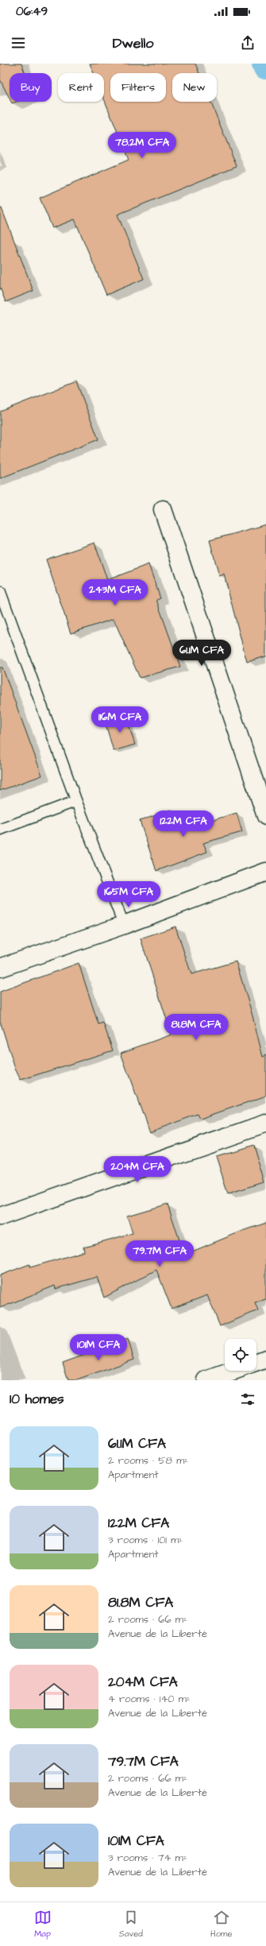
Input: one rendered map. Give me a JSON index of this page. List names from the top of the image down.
{
  "page": {
    "status": "06:49",
    "header": "Dwello",
    "chip": [
      "Buy",
      "Rent",
      "Filters",
      "New"
    ],
    "price": [
      "78.2M CFA",
      "243M CFA",
      "61.1M CFA",
      "116M CFA",
      "122M CFA",
      "165M CFA",
      "81.8M CFA",
      "204M CFA",
      "79.7M CFA",
      "101M CFA"
    ],
    "heading": "10 homes",
    "list": [
      {
        "name": "61.1M CFA",
        "note": "2 rooms · 58 m² · Apartment"
      },
      {
        "name": "122M CFA",
        "note": "3 rooms · 101 m² · Apartment"
      },
      {
        "name": "81.8M CFA",
        "note": "2 rooms · 66 m² · Avenue de la Liberté"
      },
      {
        "name": "204M CFA",
        "note": "4 rooms · 140 m² · Avenue de la Liberté"
      },
      {
        "name": "79.7M CFA",
        "note": "2 rooms · 66 m² · Avenue de la Liberté"
      },
      {
        "name": "101M CFA",
        "note": "3 rooms · 74 m² · Avenue de la Liberté"
      }
    ],
    "tabs": ["Map", "Saved", "Home"]
  }
}
